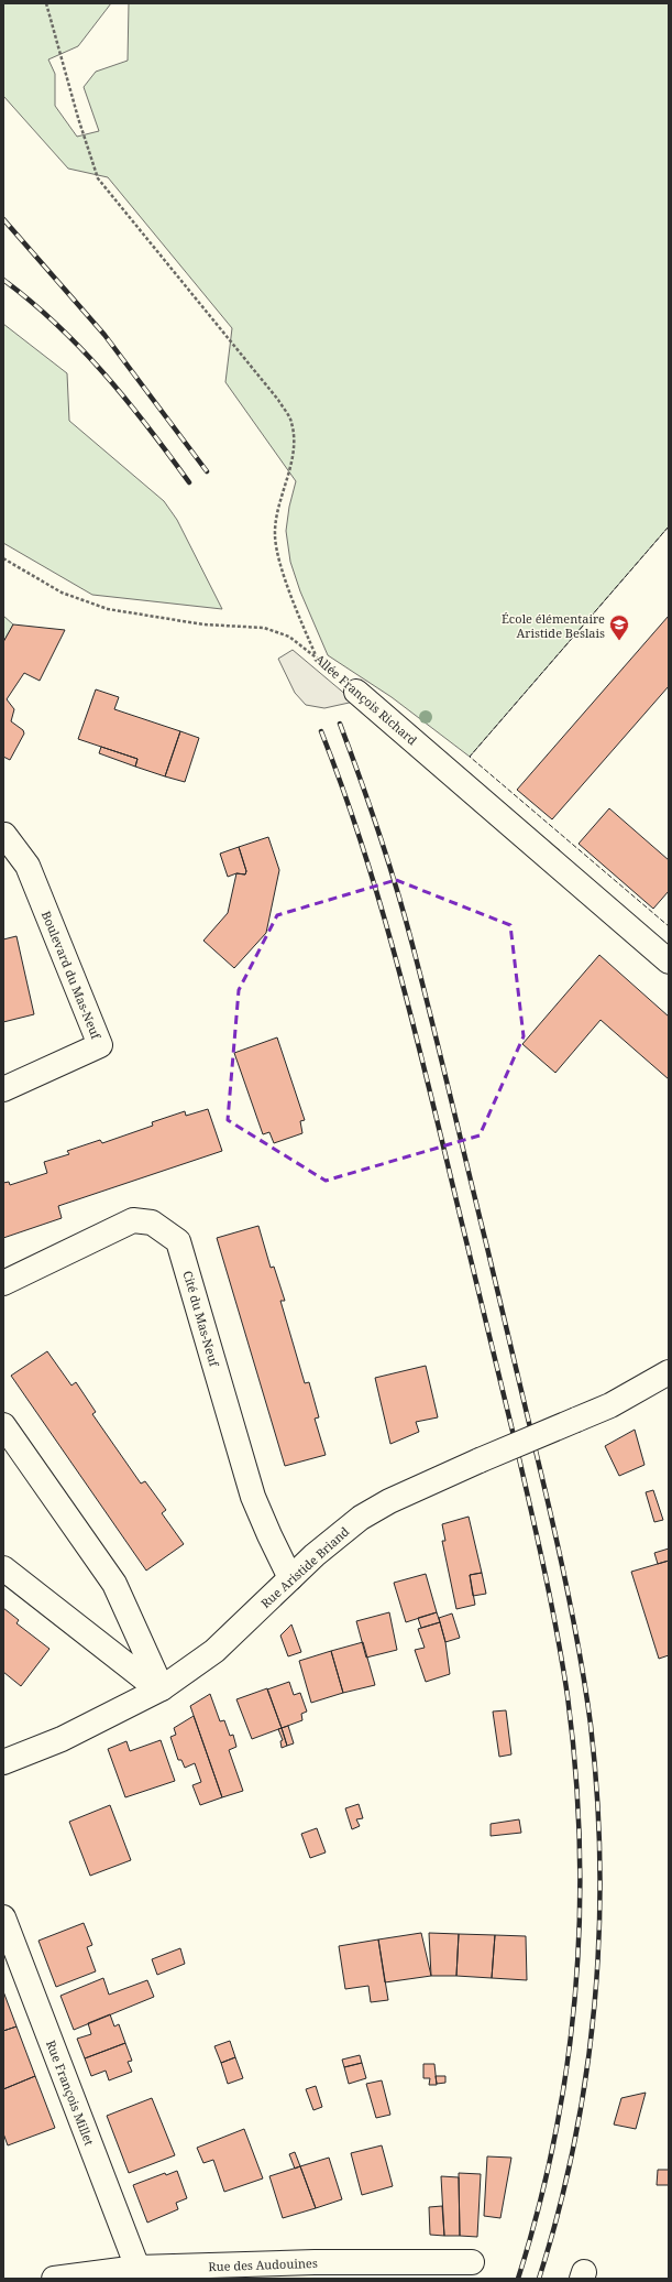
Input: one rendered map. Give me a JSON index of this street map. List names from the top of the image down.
{
  "streets": {
    "street": [
      "Allée François Richard",
      "Boulevard du Mas-Neuf",
      "Cité du Mas-Neuf",
      "Rue Aristide Briand",
      "Rue François Millet",
      "Rue des Audouines"
    ]
  },
  "crossings": [
    ["Cité du Mas-Neuf", "Rue Aristide Briand"],
    ["Rue François Millet", "Rue des Audouines"]
  ],
  "places": {
    "school or university": ["École élémentaire Aristide Beslais"]
  }
}
